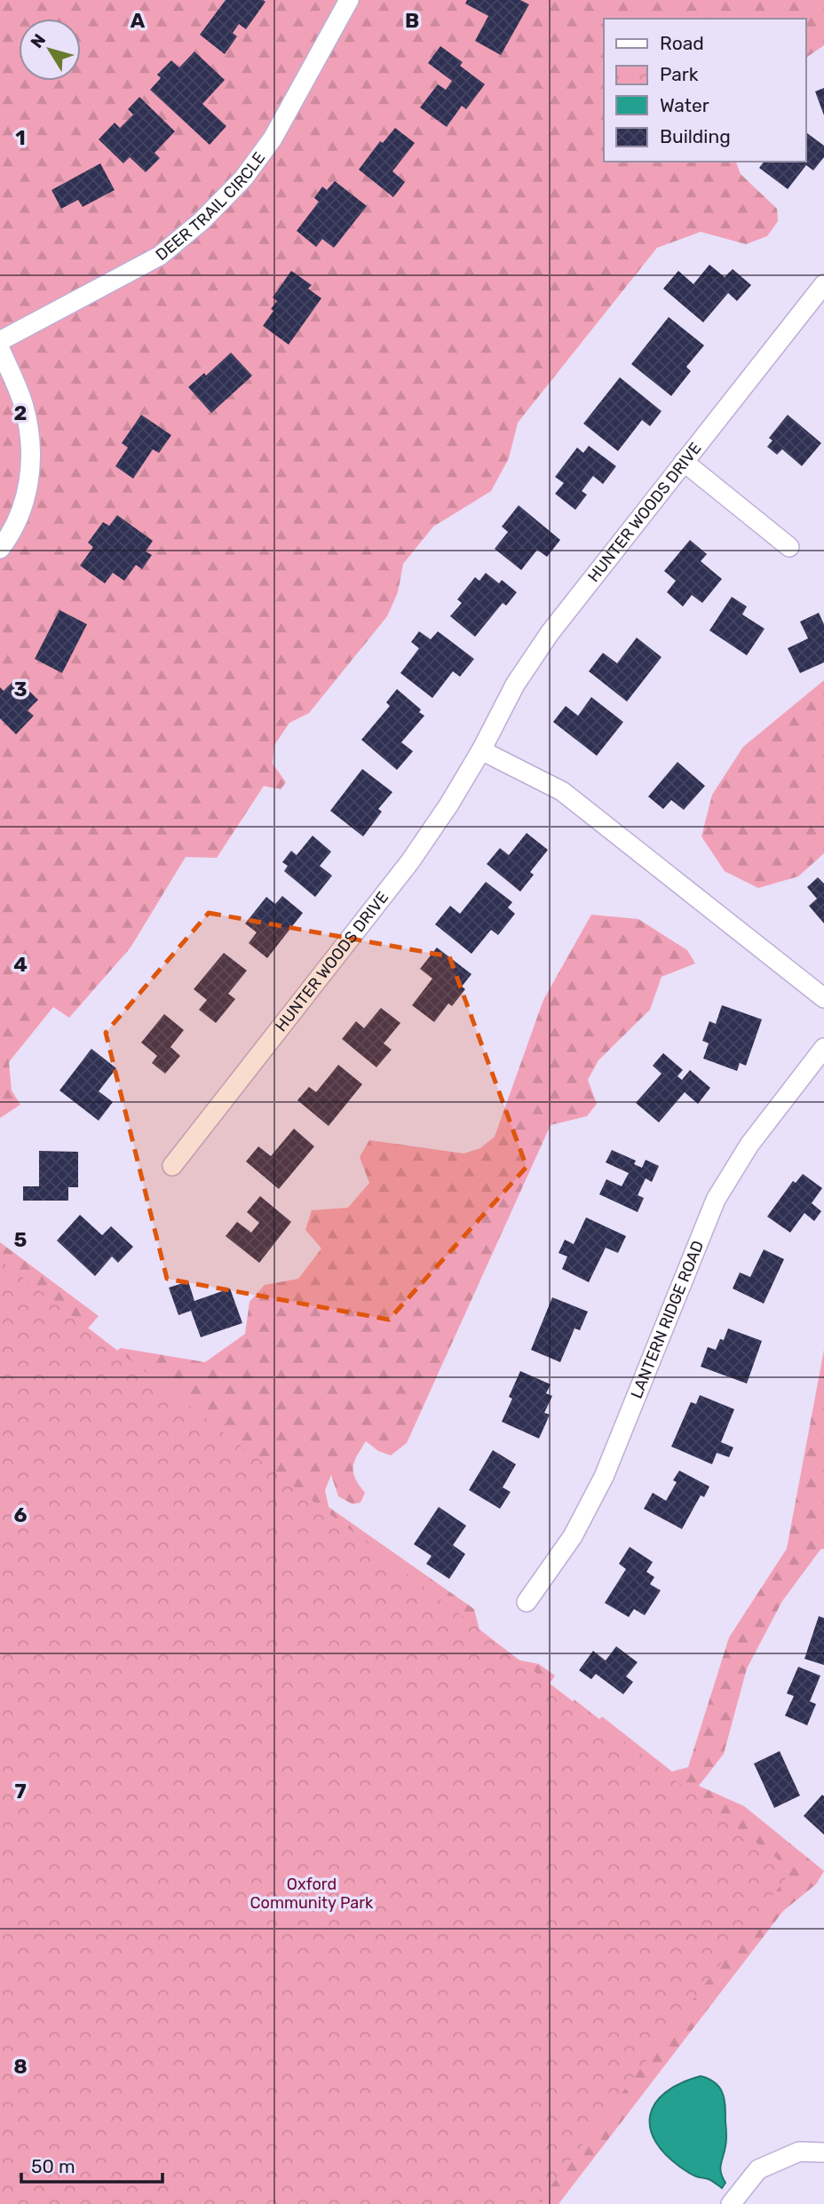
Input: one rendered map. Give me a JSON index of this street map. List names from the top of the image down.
{
  "streets": {
    "street": ["DEER TRAIL CIRCLE", "HUNTER WOODS DRIVE", "LANTERN RIDGE ROAD"]
  },
  "parks": ["Oxford Community Park"],
  "legend": [
    "Road",
    "Park",
    "Water",
    "Building"
  ],
  "scale_bar": "50 m",
  "north": "top left",
  "grid": {
    "columns": ["A", "B"],
    "rows": [
      "1",
      "2",
      "3",
      "4",
      "5",
      "6",
      "7",
      "8"
    ]
  }
}
